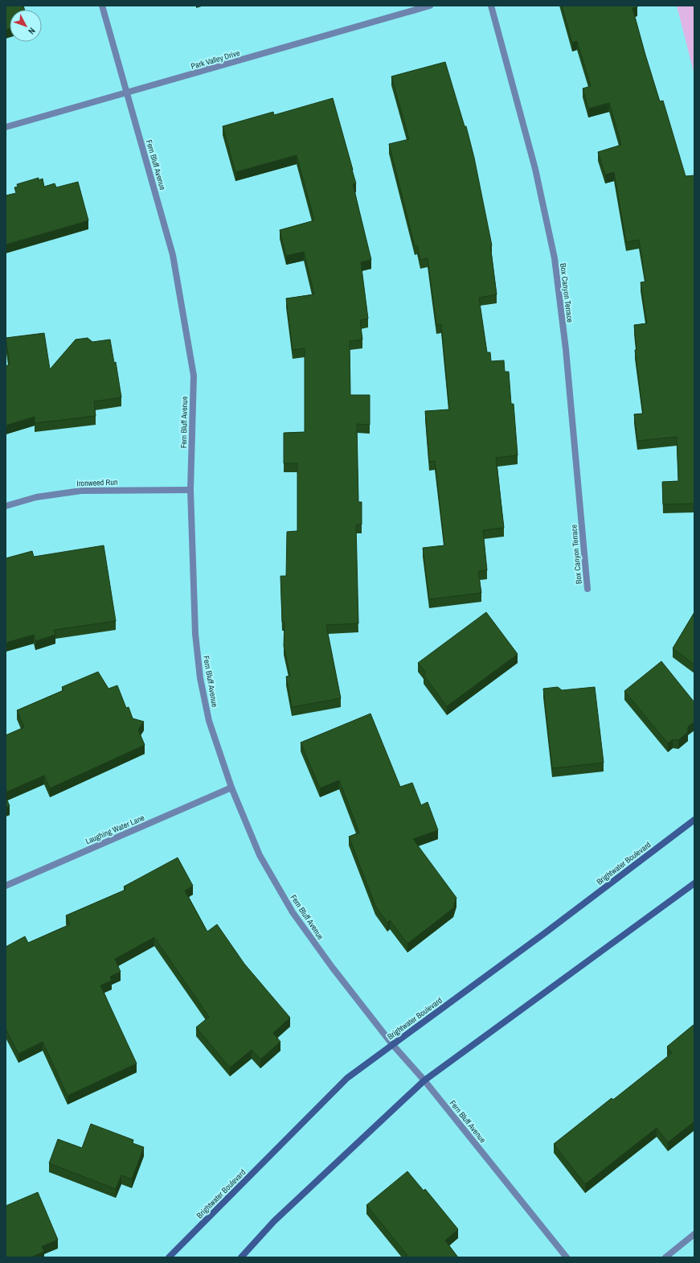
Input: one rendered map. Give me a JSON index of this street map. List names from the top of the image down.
{
  "streets": {
    "street": [
      "Park Valley Drive",
      "Fern Bluff Avenue",
      "Box Canyon Terrace",
      "Ironweed Run",
      "Laughing Water Lane",
      "Brightwater Boulevard"
    ]
  },
  "crossings": [
    ["Park Valley Drive", "Fern Bluff Avenue"],
    ["Fern Bluff Avenue", "Ironweed Run"],
    ["Fern Bluff Avenue", "Laughing Water Lane"],
    ["Fern Bluff Avenue", "Brightwater Boulevard"]
  ],
  "north": "bottom right"
}
